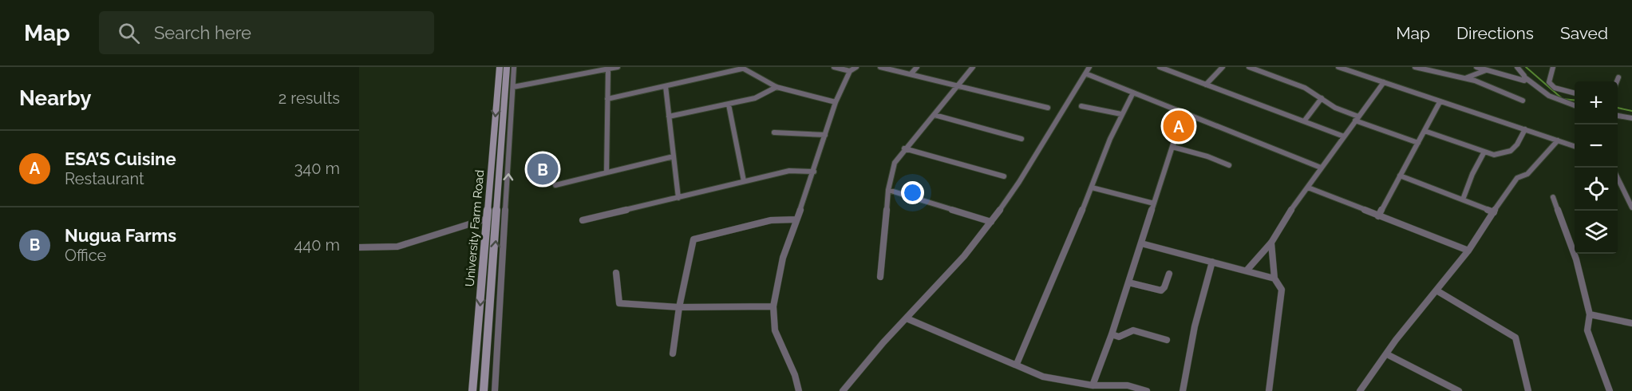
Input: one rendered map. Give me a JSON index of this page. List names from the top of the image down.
{
  "streets": {
    "street": ["University Farm Road"]
  },
  "page": {
    "header": "Map",
    "search": "Search here",
    "nav": ["Map", "Directions", "Saved"],
    "heading": ["Nearby", "2 results"],
    "map_buttons": ["+", "−"],
    "pins": ["A", "B"],
    "list": [
      {
        "mark": "A",
        "name": "ESA’S Cuisine",
        "note": "Restaurant",
        "value": "340 m"
      },
      {
        "mark": "B",
        "name": "Nugua Farms",
        "note": "Office",
        "value": "440 m"
      }
    ]
  }
}
